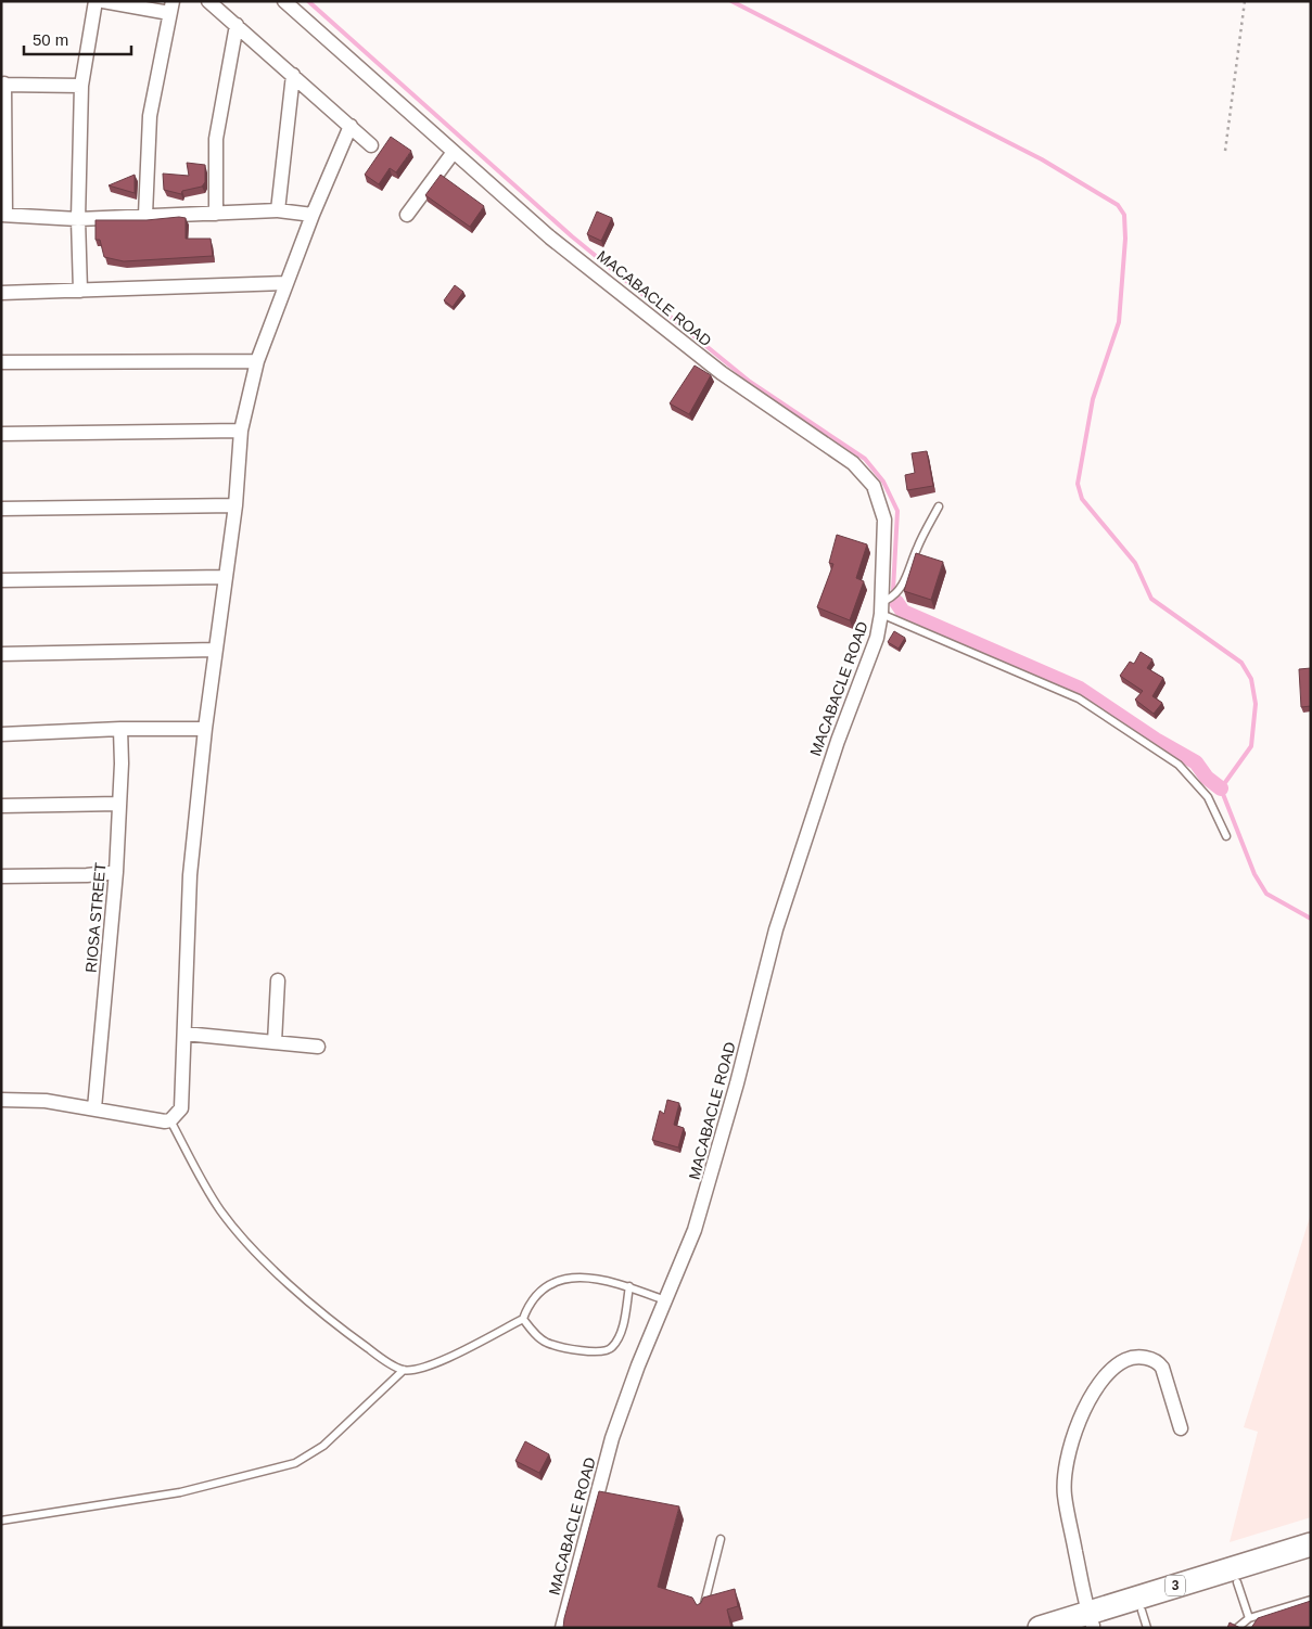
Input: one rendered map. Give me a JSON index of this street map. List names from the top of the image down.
{
  "streets": {
    "highway": ["3"],
    "street": ["MACABACLE ROAD", "RIOSA STREET"]
  },
  "scale_bar": "50 m"
}
